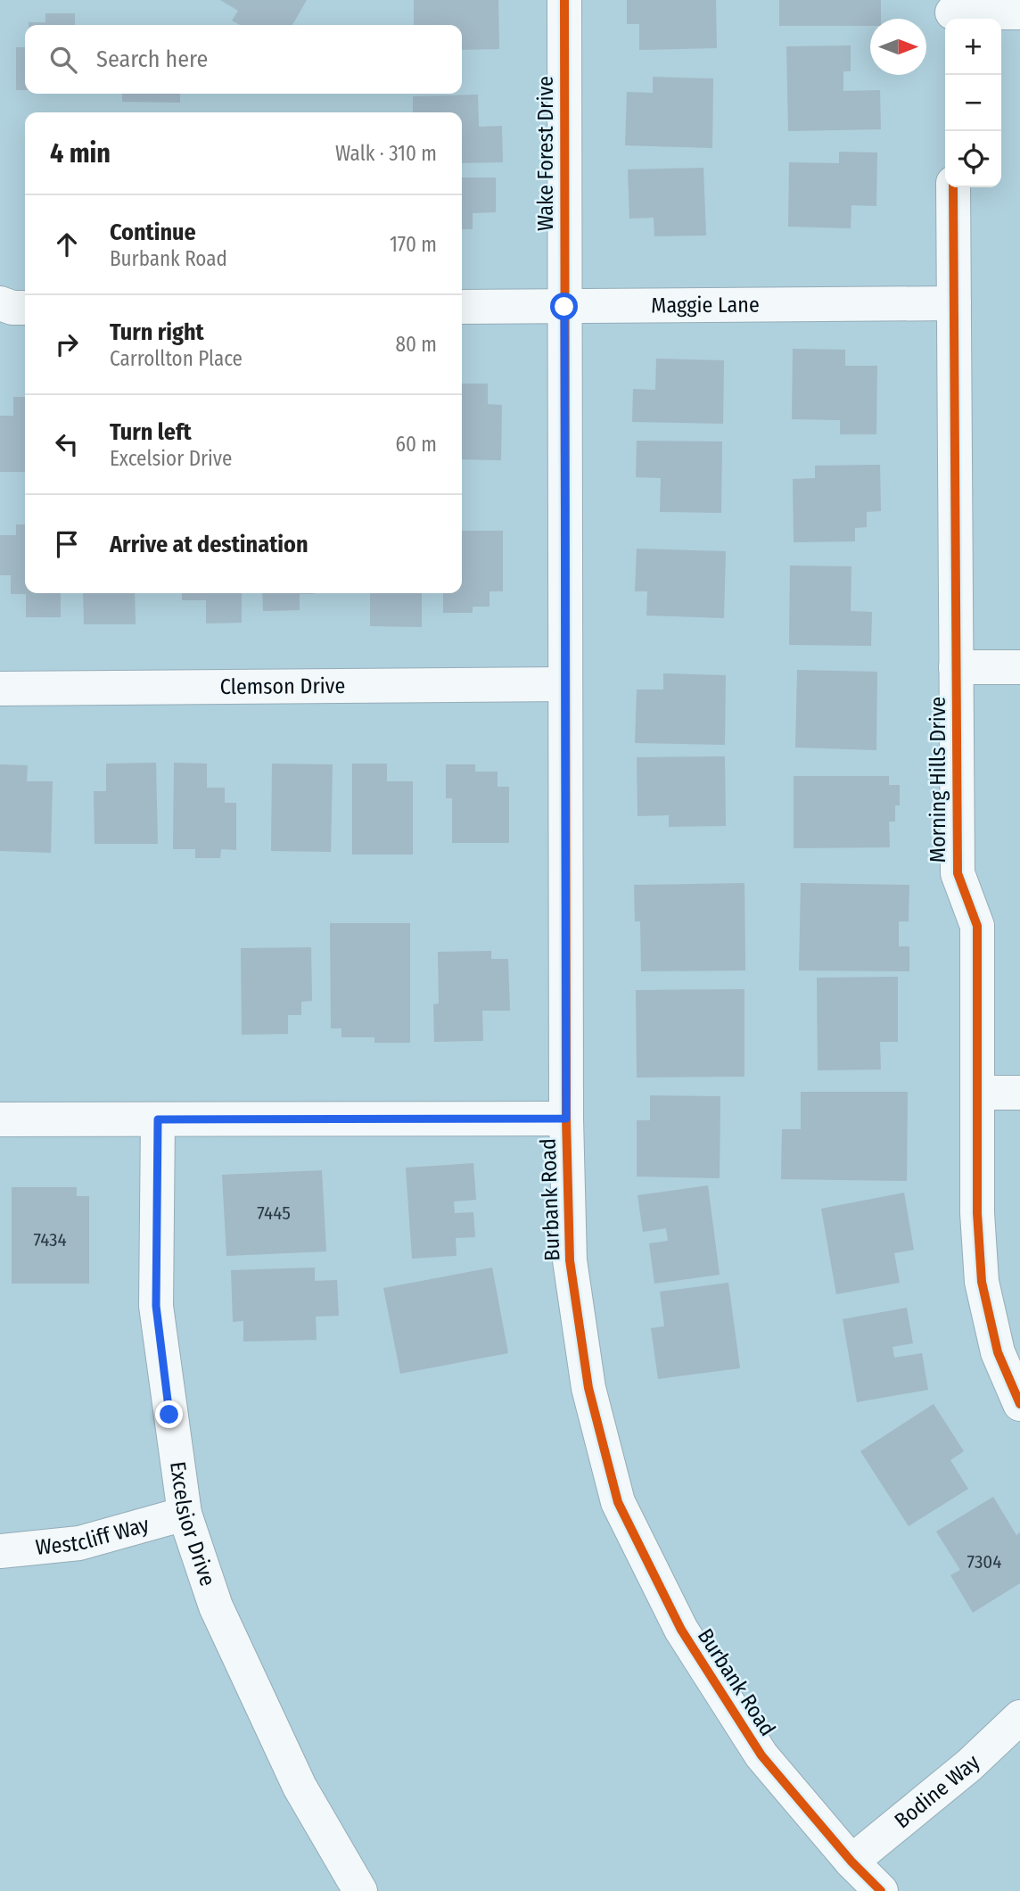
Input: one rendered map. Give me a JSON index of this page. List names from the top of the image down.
{
  "streets": {
    "street": [
      "Wake Forest Drive",
      "Maggie Lane",
      "Clemson Drive",
      "Morning Hills Drive",
      "Burbank Road",
      "Excelsior Drive",
      "Westcliff Way",
      "Bodine Way"
    ]
  },
  "crossings": [
    ["Wake Forest Drive", "Maggie Lane"],
    ["Wake Forest Drive", "Burbank Road"],
    ["Maggie Lane", "Morning Hills Drive"],
    ["Maggie Lane", "Burbank Road"],
    ["Clemson Drive", "Burbank Road"],
    ["Burbank Road", "Bodine Way"],
    ["Excelsior Drive", "Westcliff Way"]
  ],
  "house_numbers": ["7445", "7434", "7304"],
  "north": "right",
  "page": {
    "map_buttons": ["+", "−"],
    "search": "Search here",
    "heading": ["4 min", "Walk · 310 m"],
    "list": [
      ["Continue", "Burbank Road", "170 m"],
      ["Turn right", "Carrollton Place", "80 m"],
      ["Turn left", "Excelsior Drive", "60 m"],
      "Arrive at destination"
    ]
  }
}
